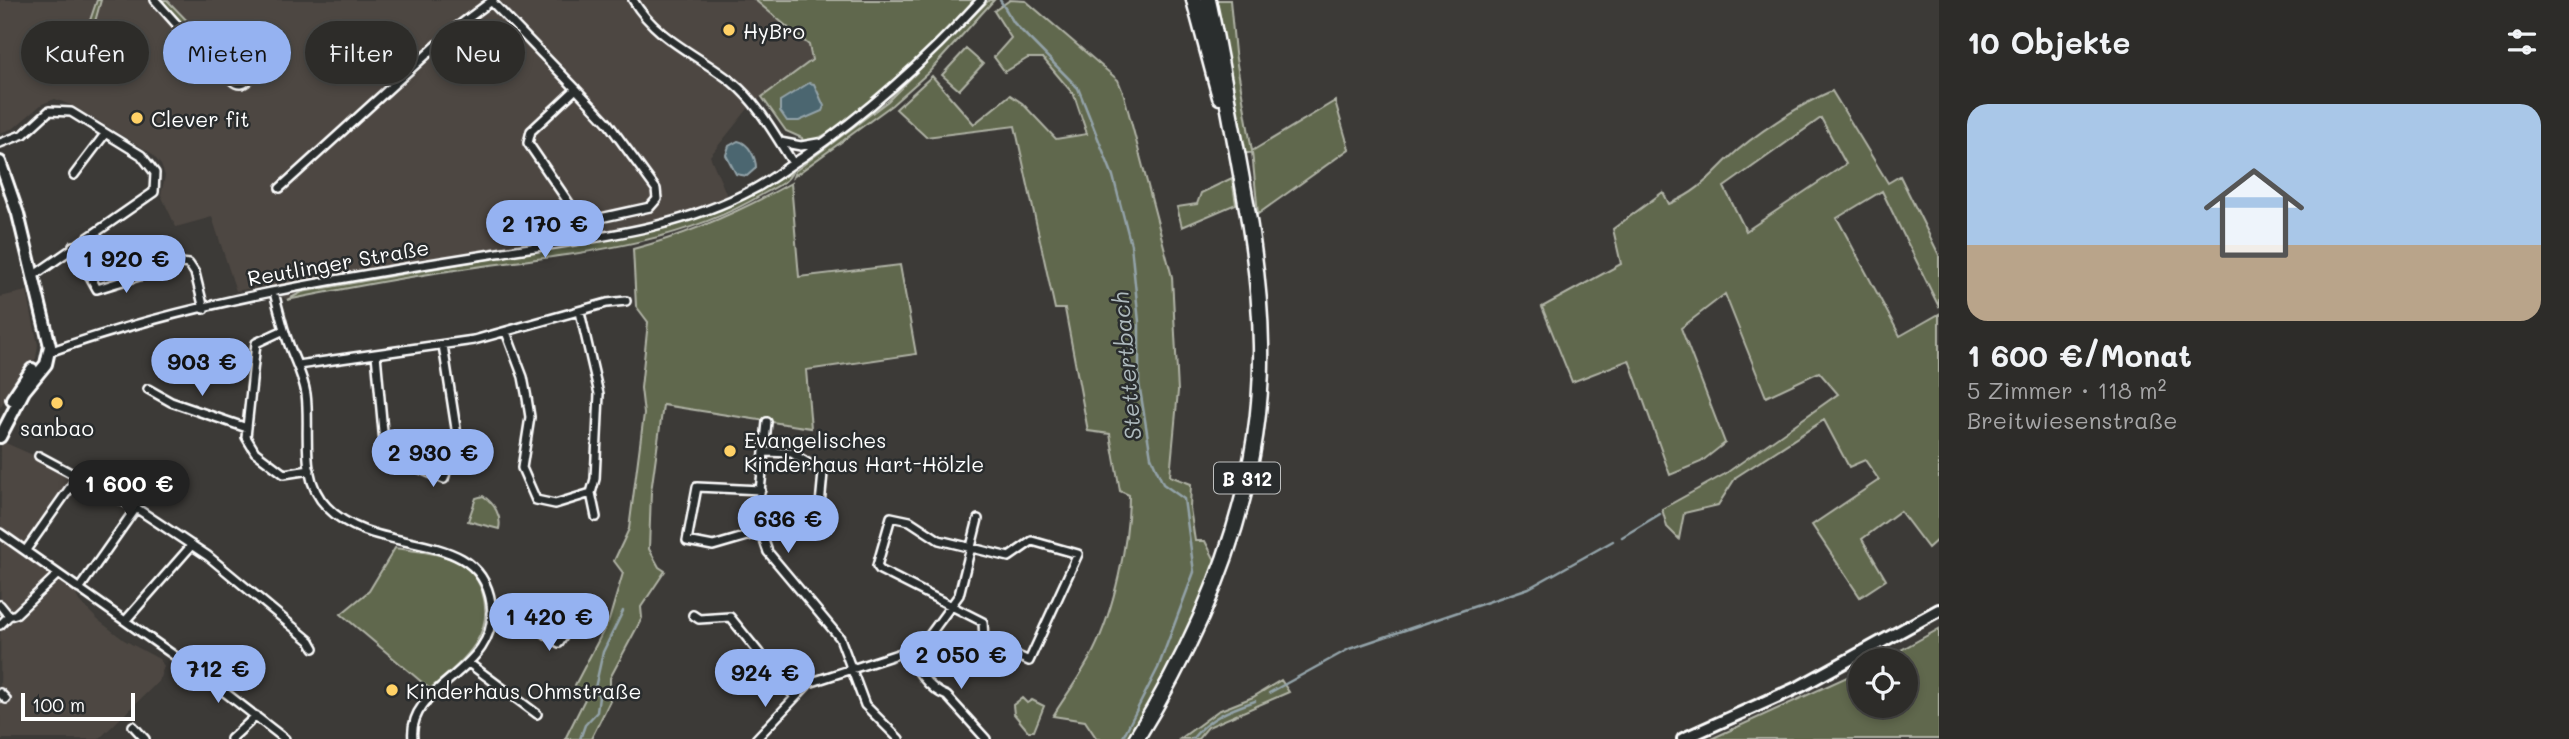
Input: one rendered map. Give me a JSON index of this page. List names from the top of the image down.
{
  "streets": {
    "highway": ["B 312"],
    "main road": ["Reutlinger Straße"]
  },
  "water": ["Stettertbach"],
  "places": [
    "HyBro",
    "Clever fit",
    "sanbao",
    "Evangelisches Kinderhaus Hart-Hölzle",
    "Kinderhaus Ohmstraße"
  ],
  "scale_bar": "100 m",
  "page": {
    "heading": "10 Objekte",
    "chip": [
      "Kaufen",
      "Mieten",
      "Filter",
      "Neu"
    ],
    "list": [
      {
        "name": "1 600 €/Monat",
        "note": "5 Zimmer · 118 m² · Breitwiesenstraße"
      }
    ],
    "price": [
      "2 170 €",
      "1 920 €",
      "903 €",
      "2 930 €",
      "1 600 €",
      "636 €",
      "1 420 €",
      "2 050 €",
      "712 €",
      "924 €"
    ],
    "scale": "100 m"
  }
}
